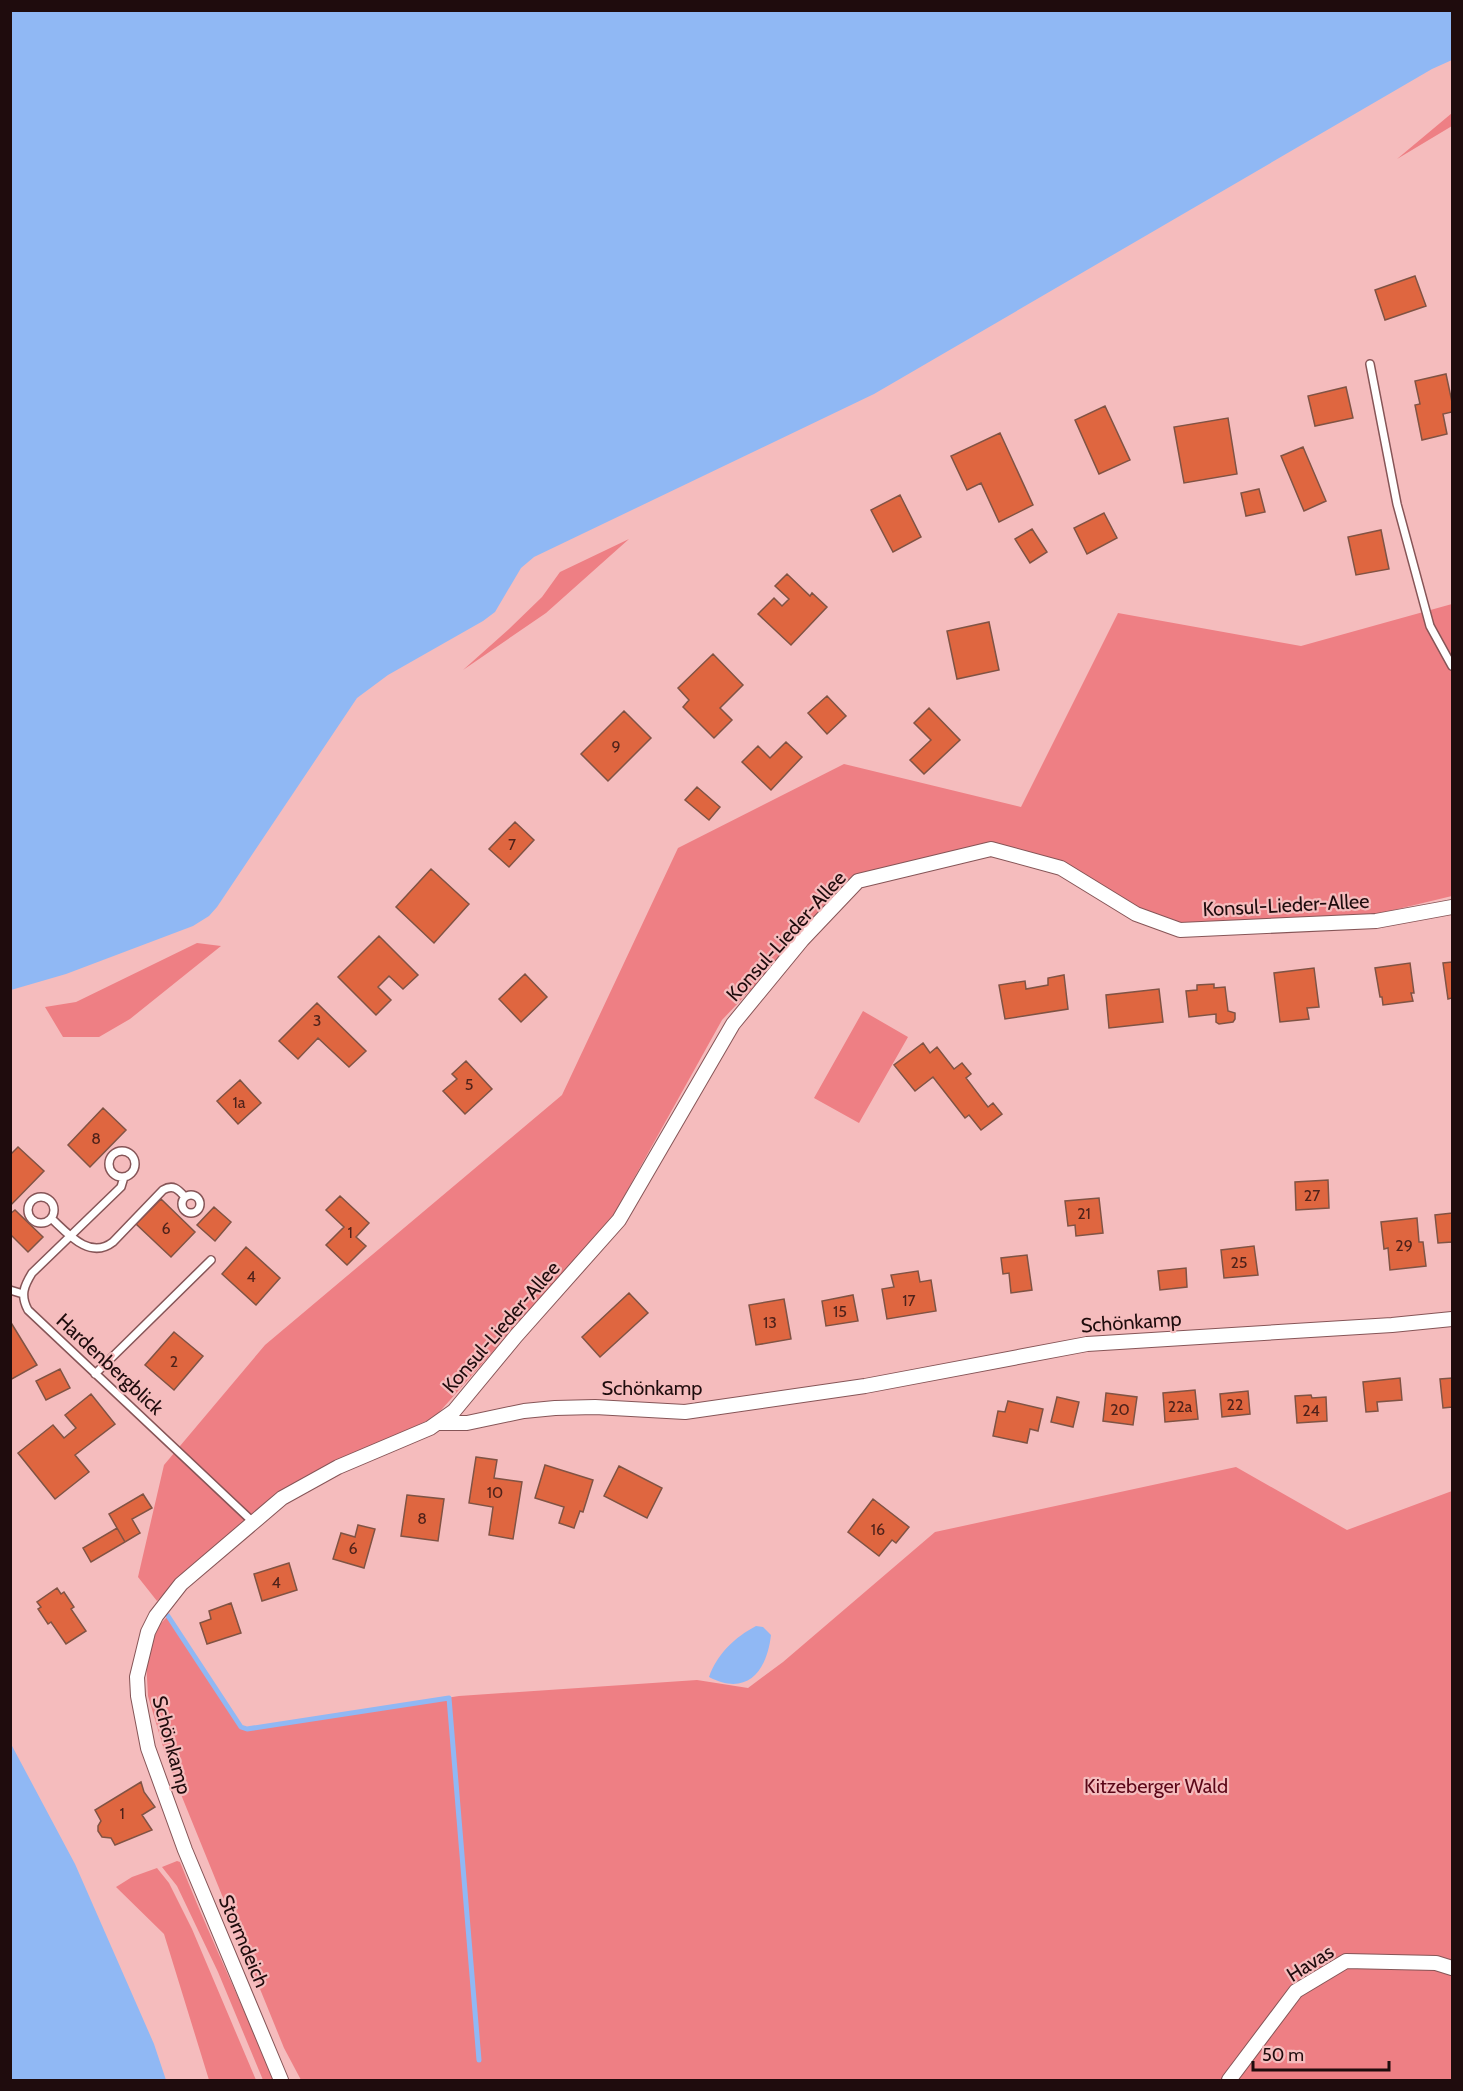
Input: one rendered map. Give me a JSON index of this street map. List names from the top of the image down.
{
  "streets": {
    "street": [
      "Konsul-Lieder-Allee",
      "Schönkamp",
      "Stormdeich",
      "Havas"
    ],
    "lane": ["Hardenbergblick"]
  },
  "crossings": [
    ["Konsul-Lieder-Allee", "Schönkamp"],
    ["Schönkamp", "Hardenbergblick"],
    ["Schönkamp", "Stormdeich"]
  ],
  "parks": ["Kitzeberger Wald"],
  "house_numbers": [
    "9",
    "7",
    "3",
    "5",
    "1a",
    "8",
    "27",
    "21",
    "6",
    "1",
    "29",
    "25",
    "4",
    "17",
    "15",
    "13",
    "2",
    "22",
    "22a",
    "20",
    "24",
    "10",
    "8",
    "16",
    "6",
    "4",
    "1"
  ],
  "scale_bar": "50 m"
}
